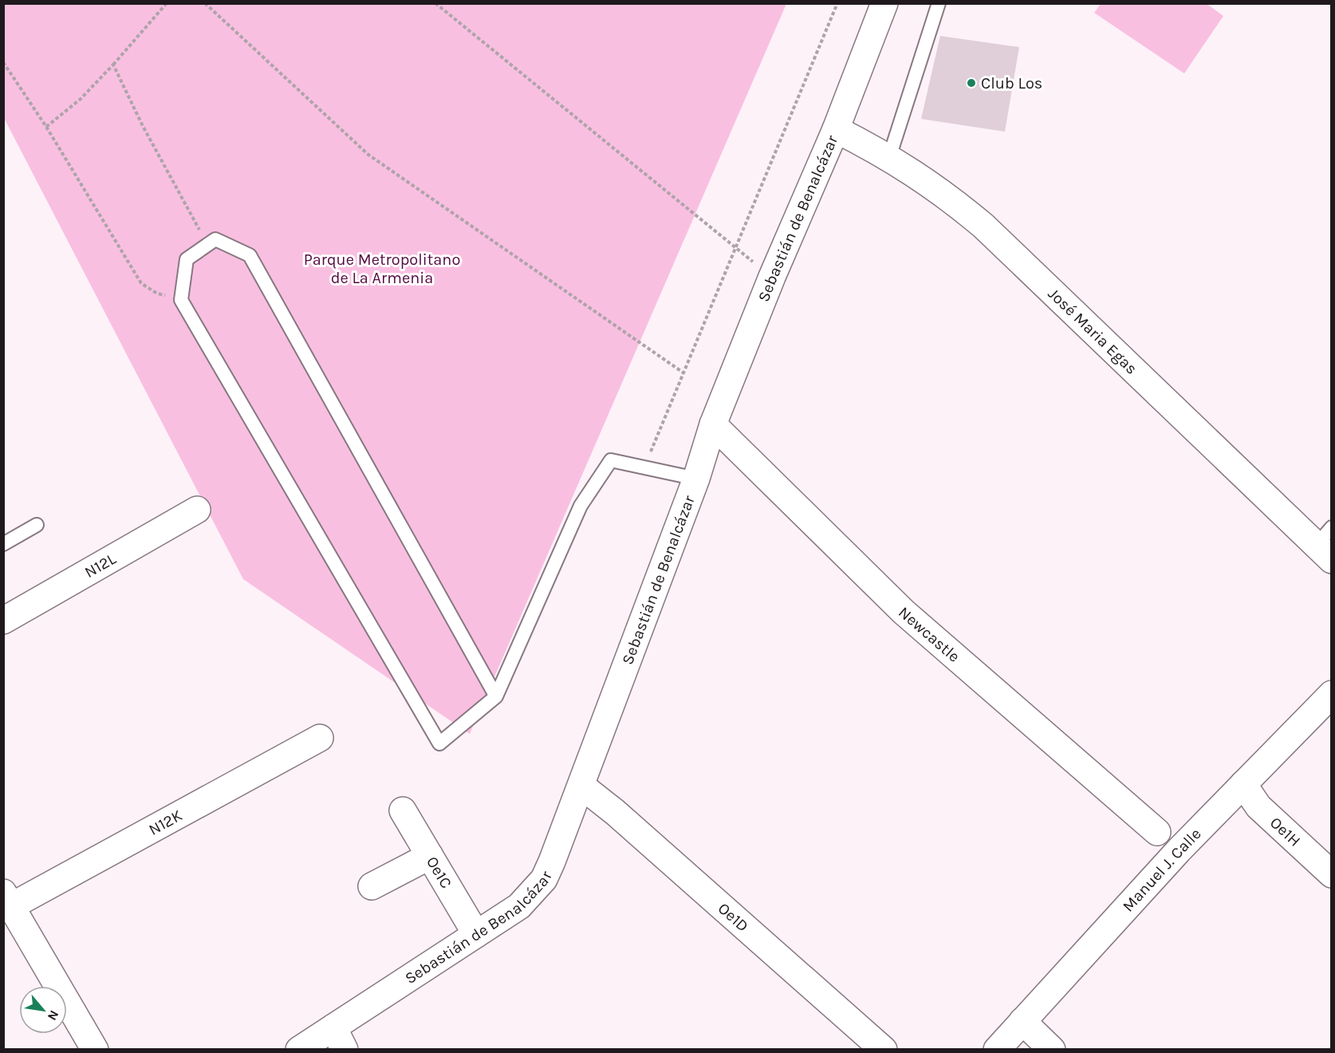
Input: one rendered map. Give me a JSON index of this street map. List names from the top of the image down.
{
  "streets": {
    "street": [
      "Sebastián de Benalcázar",
      "José Maria Egas",
      "N12L",
      "Newcastle",
      "N12K",
      "Oe1H",
      "Manuel J. Calle",
      "Oe1C",
      "Oe1D"
    ]
  },
  "crossings": [
    ["Sebastián de Benalcázar", "José Maria Egas"],
    ["Sebastián de Benalcázar", "Newcastle"],
    ["Sebastián de Benalcázar", "Oe1C"],
    ["Sebastián de Benalcázar", "Oe1D"],
    ["Oe1H", "Manuel J. Calle"]
  ],
  "parks": ["Parque Metropolitano de La Armenia"],
  "places": ["Club Los"],
  "north": "bottom right"
}
